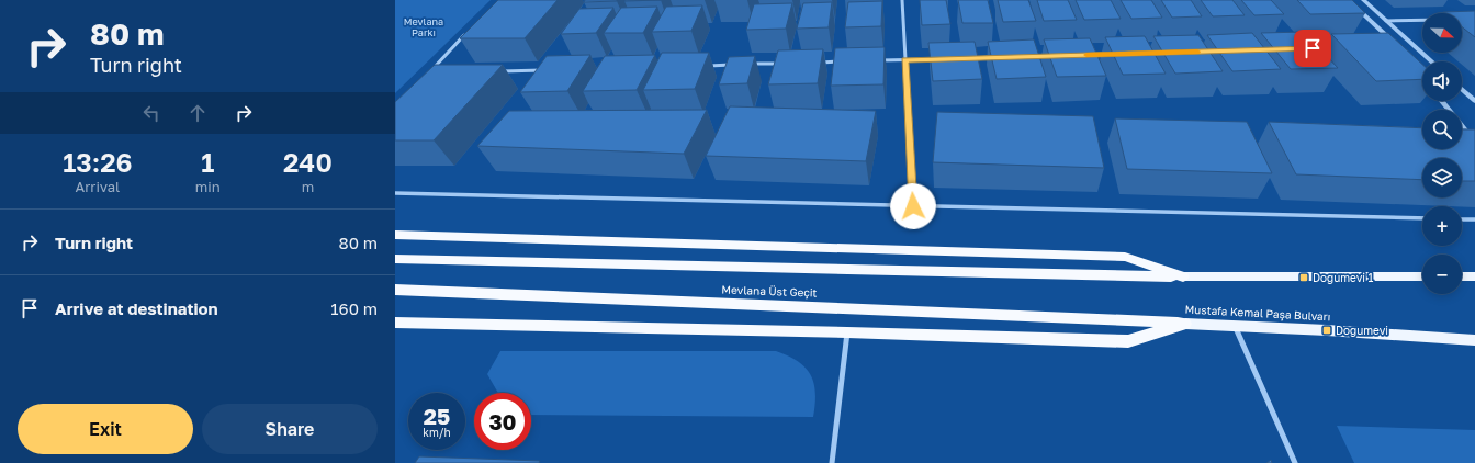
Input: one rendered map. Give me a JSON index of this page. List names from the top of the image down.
{
  "streets": {
    "highway": ["Mevlana Üst Geçit", "Mustafa Kemal Paşa Bulvarı"]
  },
  "crossings": [
    ["Mevlana Üst Geçit", "Mustafa Kemal Paşa Bulvarı"]
  ],
  "parks": ["Mevlana Parkı"],
  "places": {
    "transit": ["Doğumevi 1", "Doğumevi"]
  },
  "north": "right",
  "page": {
    "turn": ["80 m", "Turn right"],
    "map_buttons": ["+", "−"],
    "eta": [
      "13:26",
      "Arrival",
      "1",
      "min",
      "240",
      "m"
    ],
    "list": [
      {
        "name": "Turn right",
        "value": "80 m"
      },
      {
        "name": "Arrive at destination",
        "value": "160 m"
      }
    ],
    "speed": "25 km/h",
    "limit": "30",
    "buttons": ["Exit", "Share"]
  }
}
